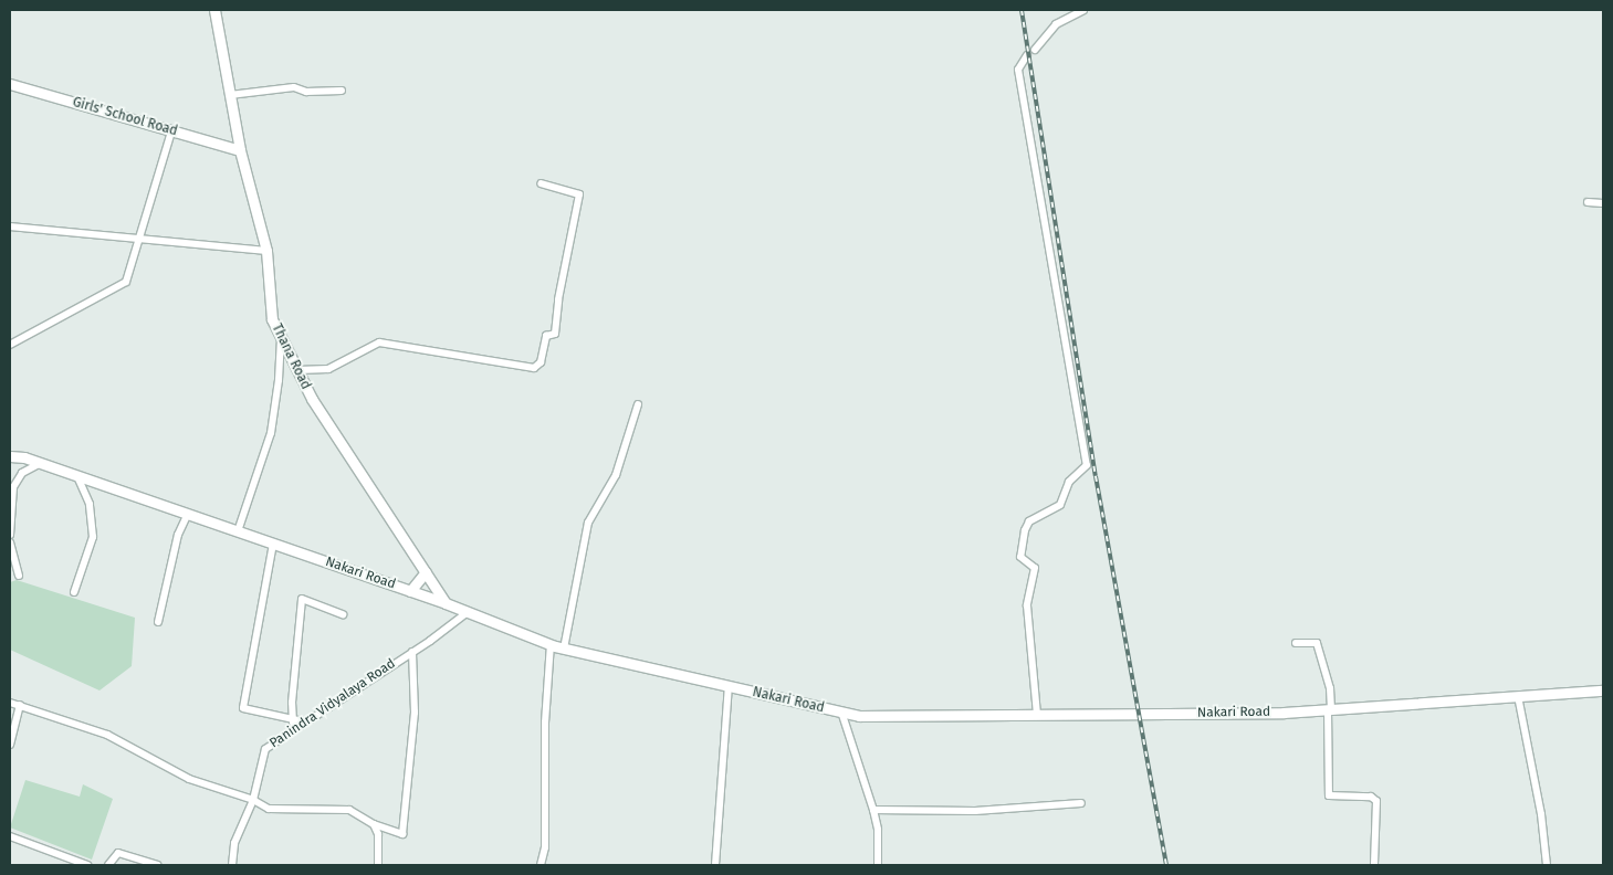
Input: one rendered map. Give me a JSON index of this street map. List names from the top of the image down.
{
  "streets": {
    "street": [
      "Girls' School Road",
      "Thana Road",
      "Nakari Road",
      "Panindra Vidyalaya Road"
    ]
  },
  "crossings": [
    ["Girls' School Road", "Thana Road"],
    ["Thana Road", "Nakari Road"],
    ["Nakari Road", "Panindra Vidyalaya Road"]
  ]
}
